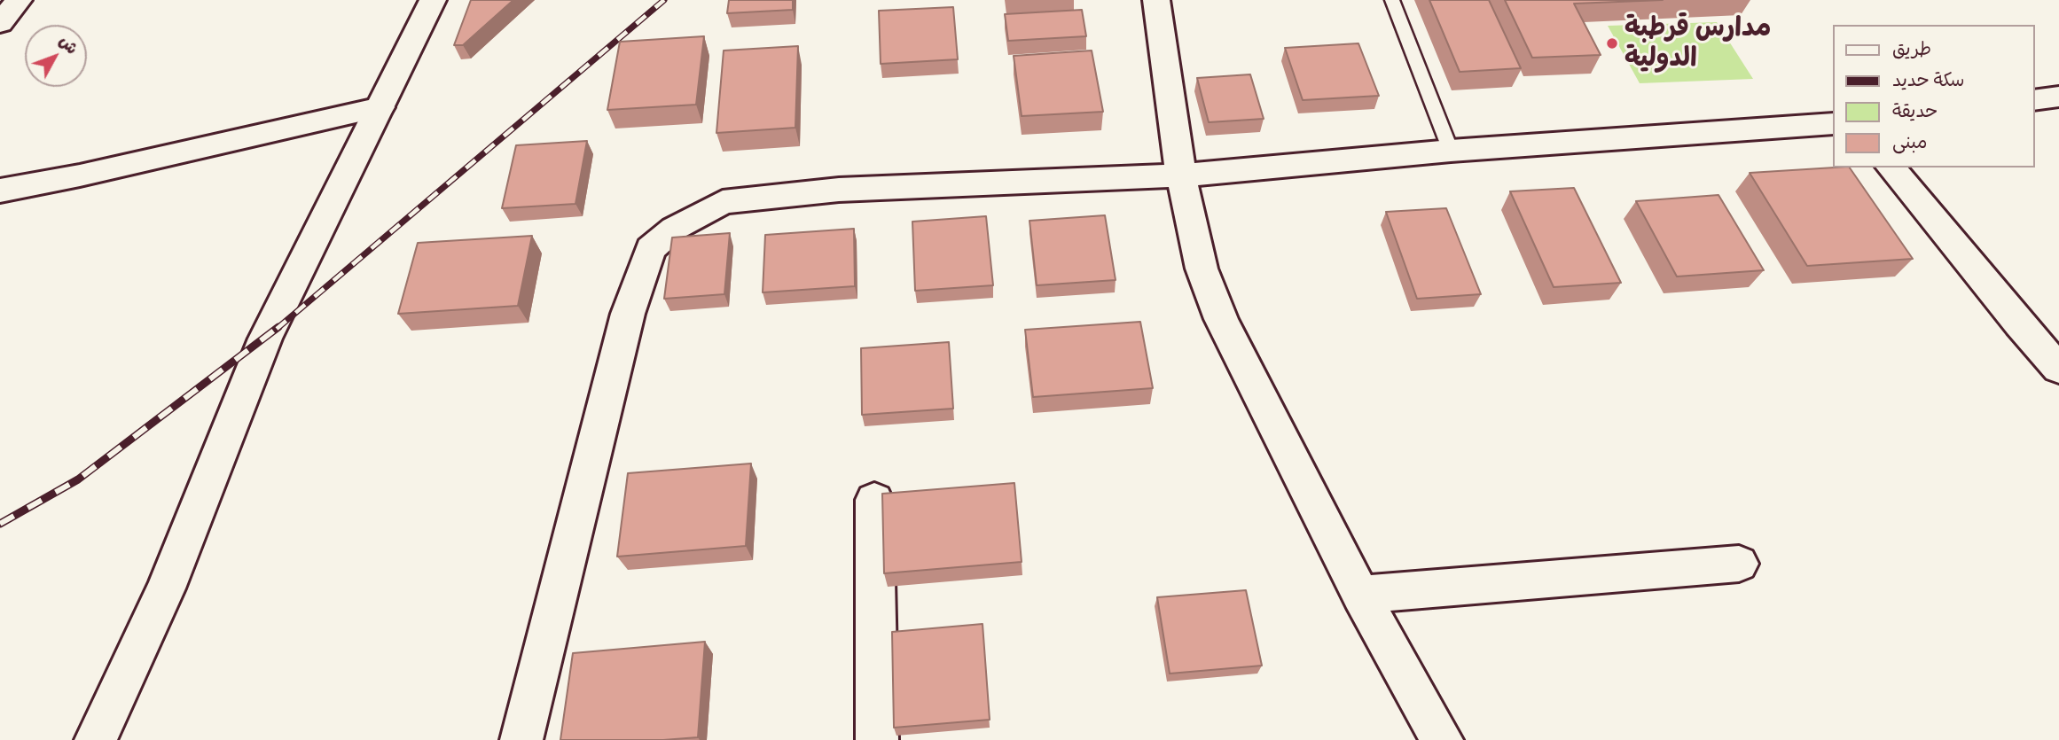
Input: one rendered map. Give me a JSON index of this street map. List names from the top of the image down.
{
  "places": ["مدارس قرطبة الدولية"],
  "legend": [
    "طريق",
    "سكة حديد",
    "حديقة",
    "مبنى"
  ],
  "north": "top right"
}
